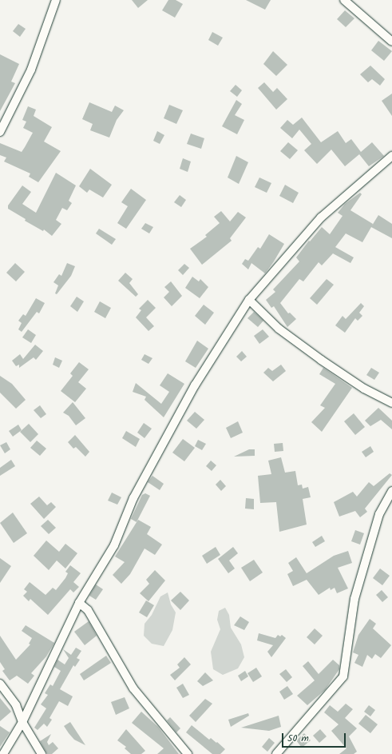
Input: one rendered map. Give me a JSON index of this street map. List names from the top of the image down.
{
  "scale_bar": "50 m"
}
